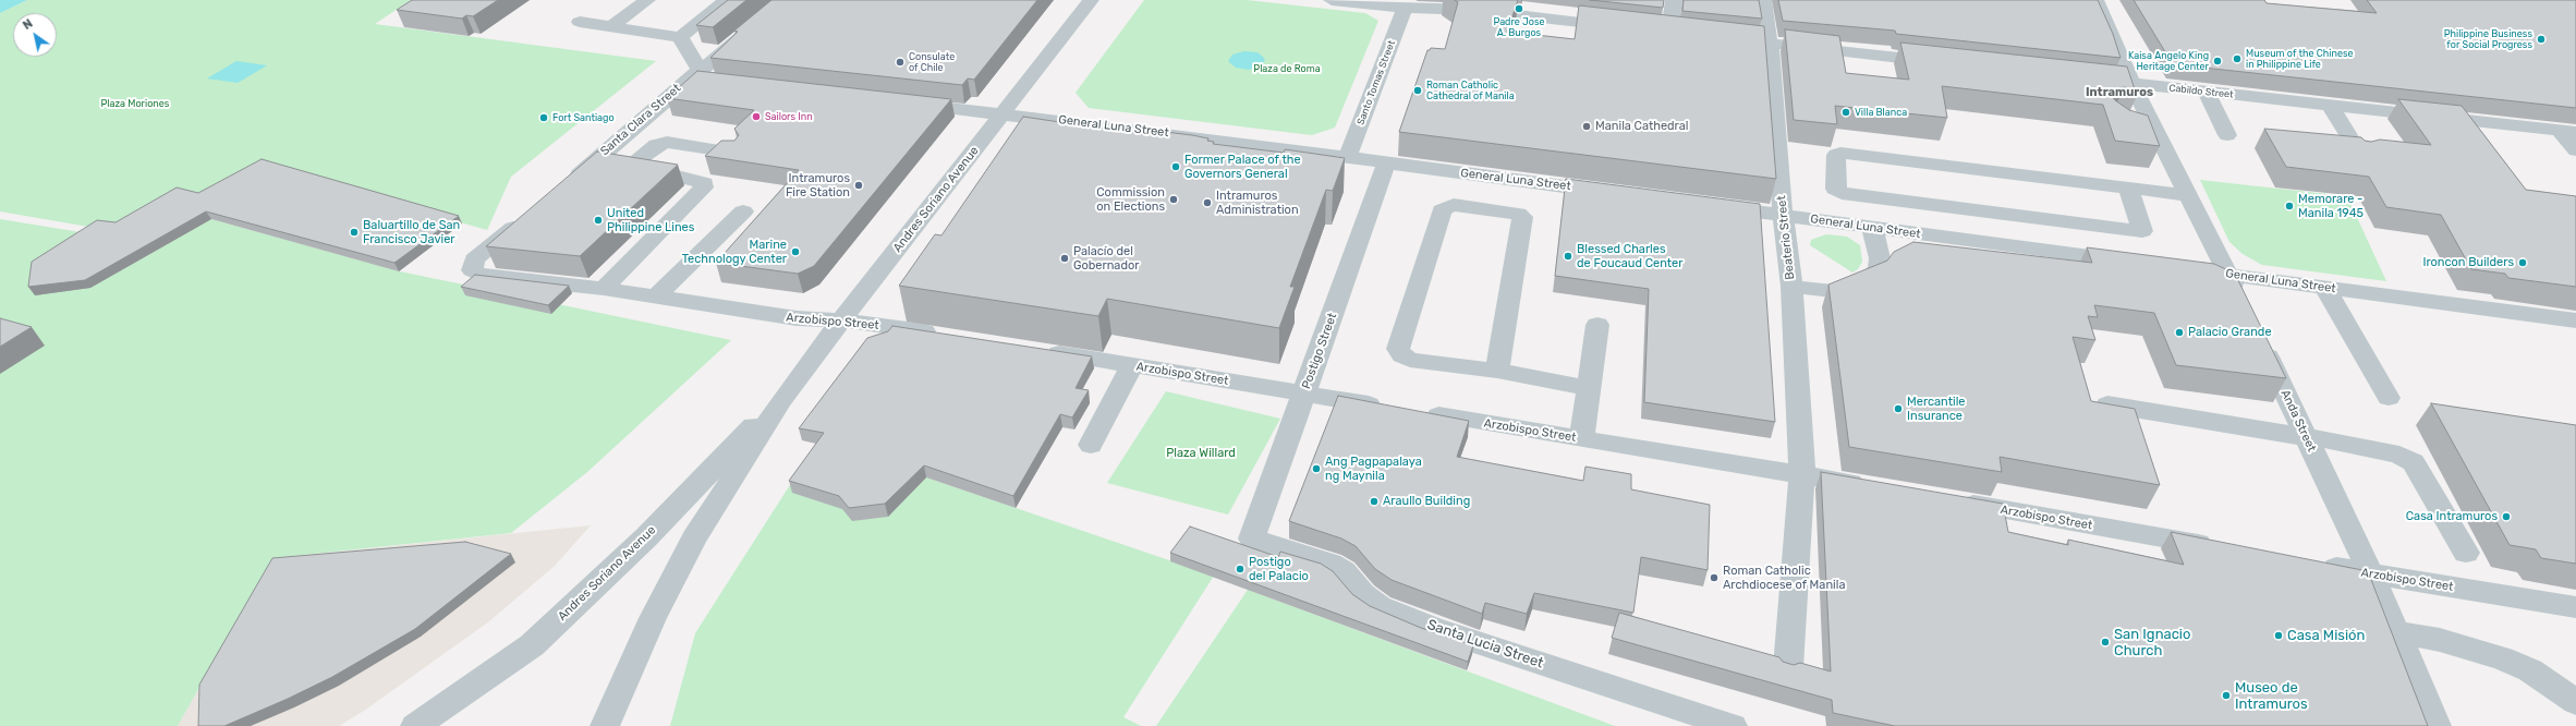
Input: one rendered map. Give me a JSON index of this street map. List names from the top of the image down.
{
  "streets": {
    "street": [
      "Santo Tomas Street",
      "Cabildo Street",
      "Santa Clara Street",
      "General Luna Street",
      "Andres Soriano Avenue",
      "Beaterio Street",
      "Arzobispo Street",
      "Postigo Street",
      "Anda Street",
      "Santa Lucia Street"
    ]
  },
  "crossings": [
    ["Santo Tomas Street", "General Luna Street"],
    ["General Luna Street", "Andres Soriano Avenue"],
    ["General Luna Street", "Beaterio Street"],
    ["General Luna Street", "Postigo Street"],
    ["Andres Soriano Avenue", "Arzobispo Street"],
    ["Beaterio Street", "Arzobispo Street"],
    ["Arzobispo Street", "Postigo Street"],
    ["Arzobispo Street", "Anda Street"],
    ["Postigo Street", "Santa Lucia Street"]
  ],
  "districts": ["Intramuros"],
  "parks": ["Plaza de Roma", "Plaza Moriones", "Plaza Willard"],
  "places": [
    "Padre Jose A. Burgos",
    "Philippine Business for Social Progress",
    "Museum of the Chinese in Philippine Life",
    "Kaisa Angelo King Heritage Center",
    "Consulate of Chile",
    "Roman Catholic Cathedral of Manila",
    "Villa Blanca",
    "Sailors Inn",
    "Fort Santiago",
    "Manila Cathedral",
    "Former Palace of the Governors General",
    "Intramuros Fire Station",
    "Commission on Elections",
    "Intramuros Administration",
    "Memorare - Manila 1945",
    "United Philippine Lines",
    "Baluartillo de San Francisco Javier",
    "Marine Technology Center",
    "Blessed Charles de Foucaud Center",
    "Palacío del Gobernador",
    "Ironcon Builders",
    "Palacio Grande",
    "Mercantile Insurance",
    "Ang Pagpapalaya ng Maynila",
    "Araullo Building",
    "Casa Intramuros",
    "Postigo del Palacio",
    "Roman Catholic Archdiocese of Manila",
    "Casa Misión",
    "San Ignacio Church",
    "Museo de Intramuros"
  ],
  "north": "top left"
}
